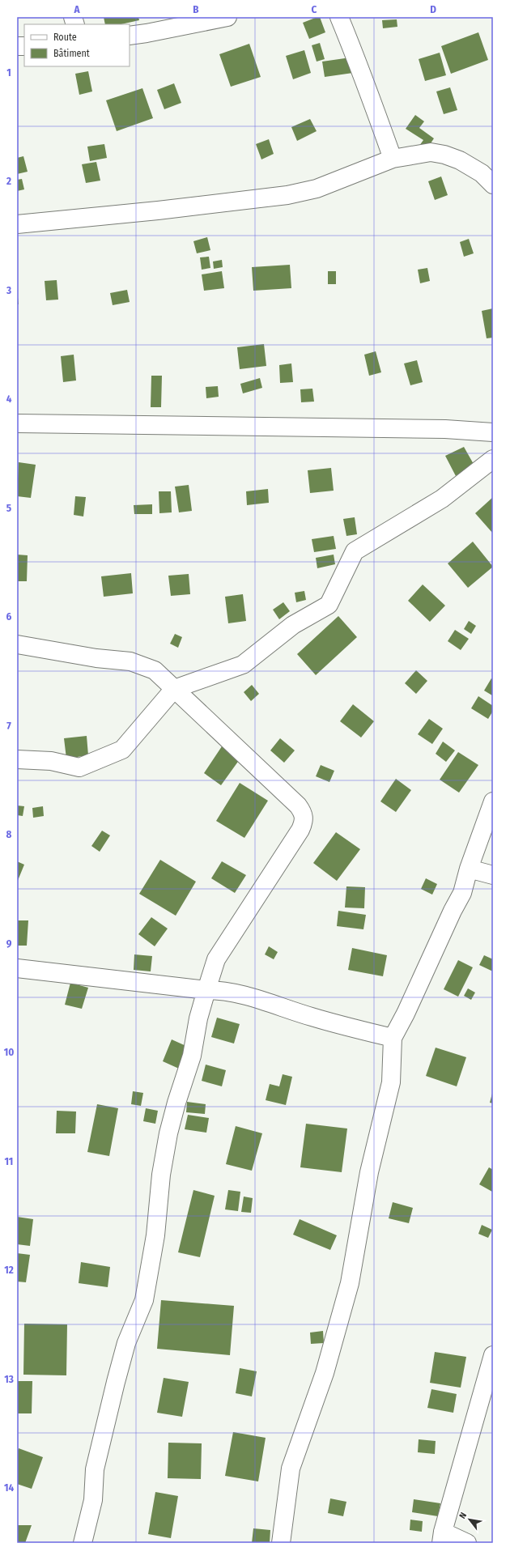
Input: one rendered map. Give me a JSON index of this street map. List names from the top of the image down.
{
  "legend": ["Route", "Bâtiment"],
  "north": "top left",
  "grid": {
    "columns": [
      "A",
      "B",
      "C",
      "D"
    ],
    "rows": [
      "1",
      "2",
      "3",
      "4",
      "5",
      "6",
      "7",
      "8",
      "9",
      "10",
      "11",
      "12",
      "13",
      "14"
    ]
  }
}
